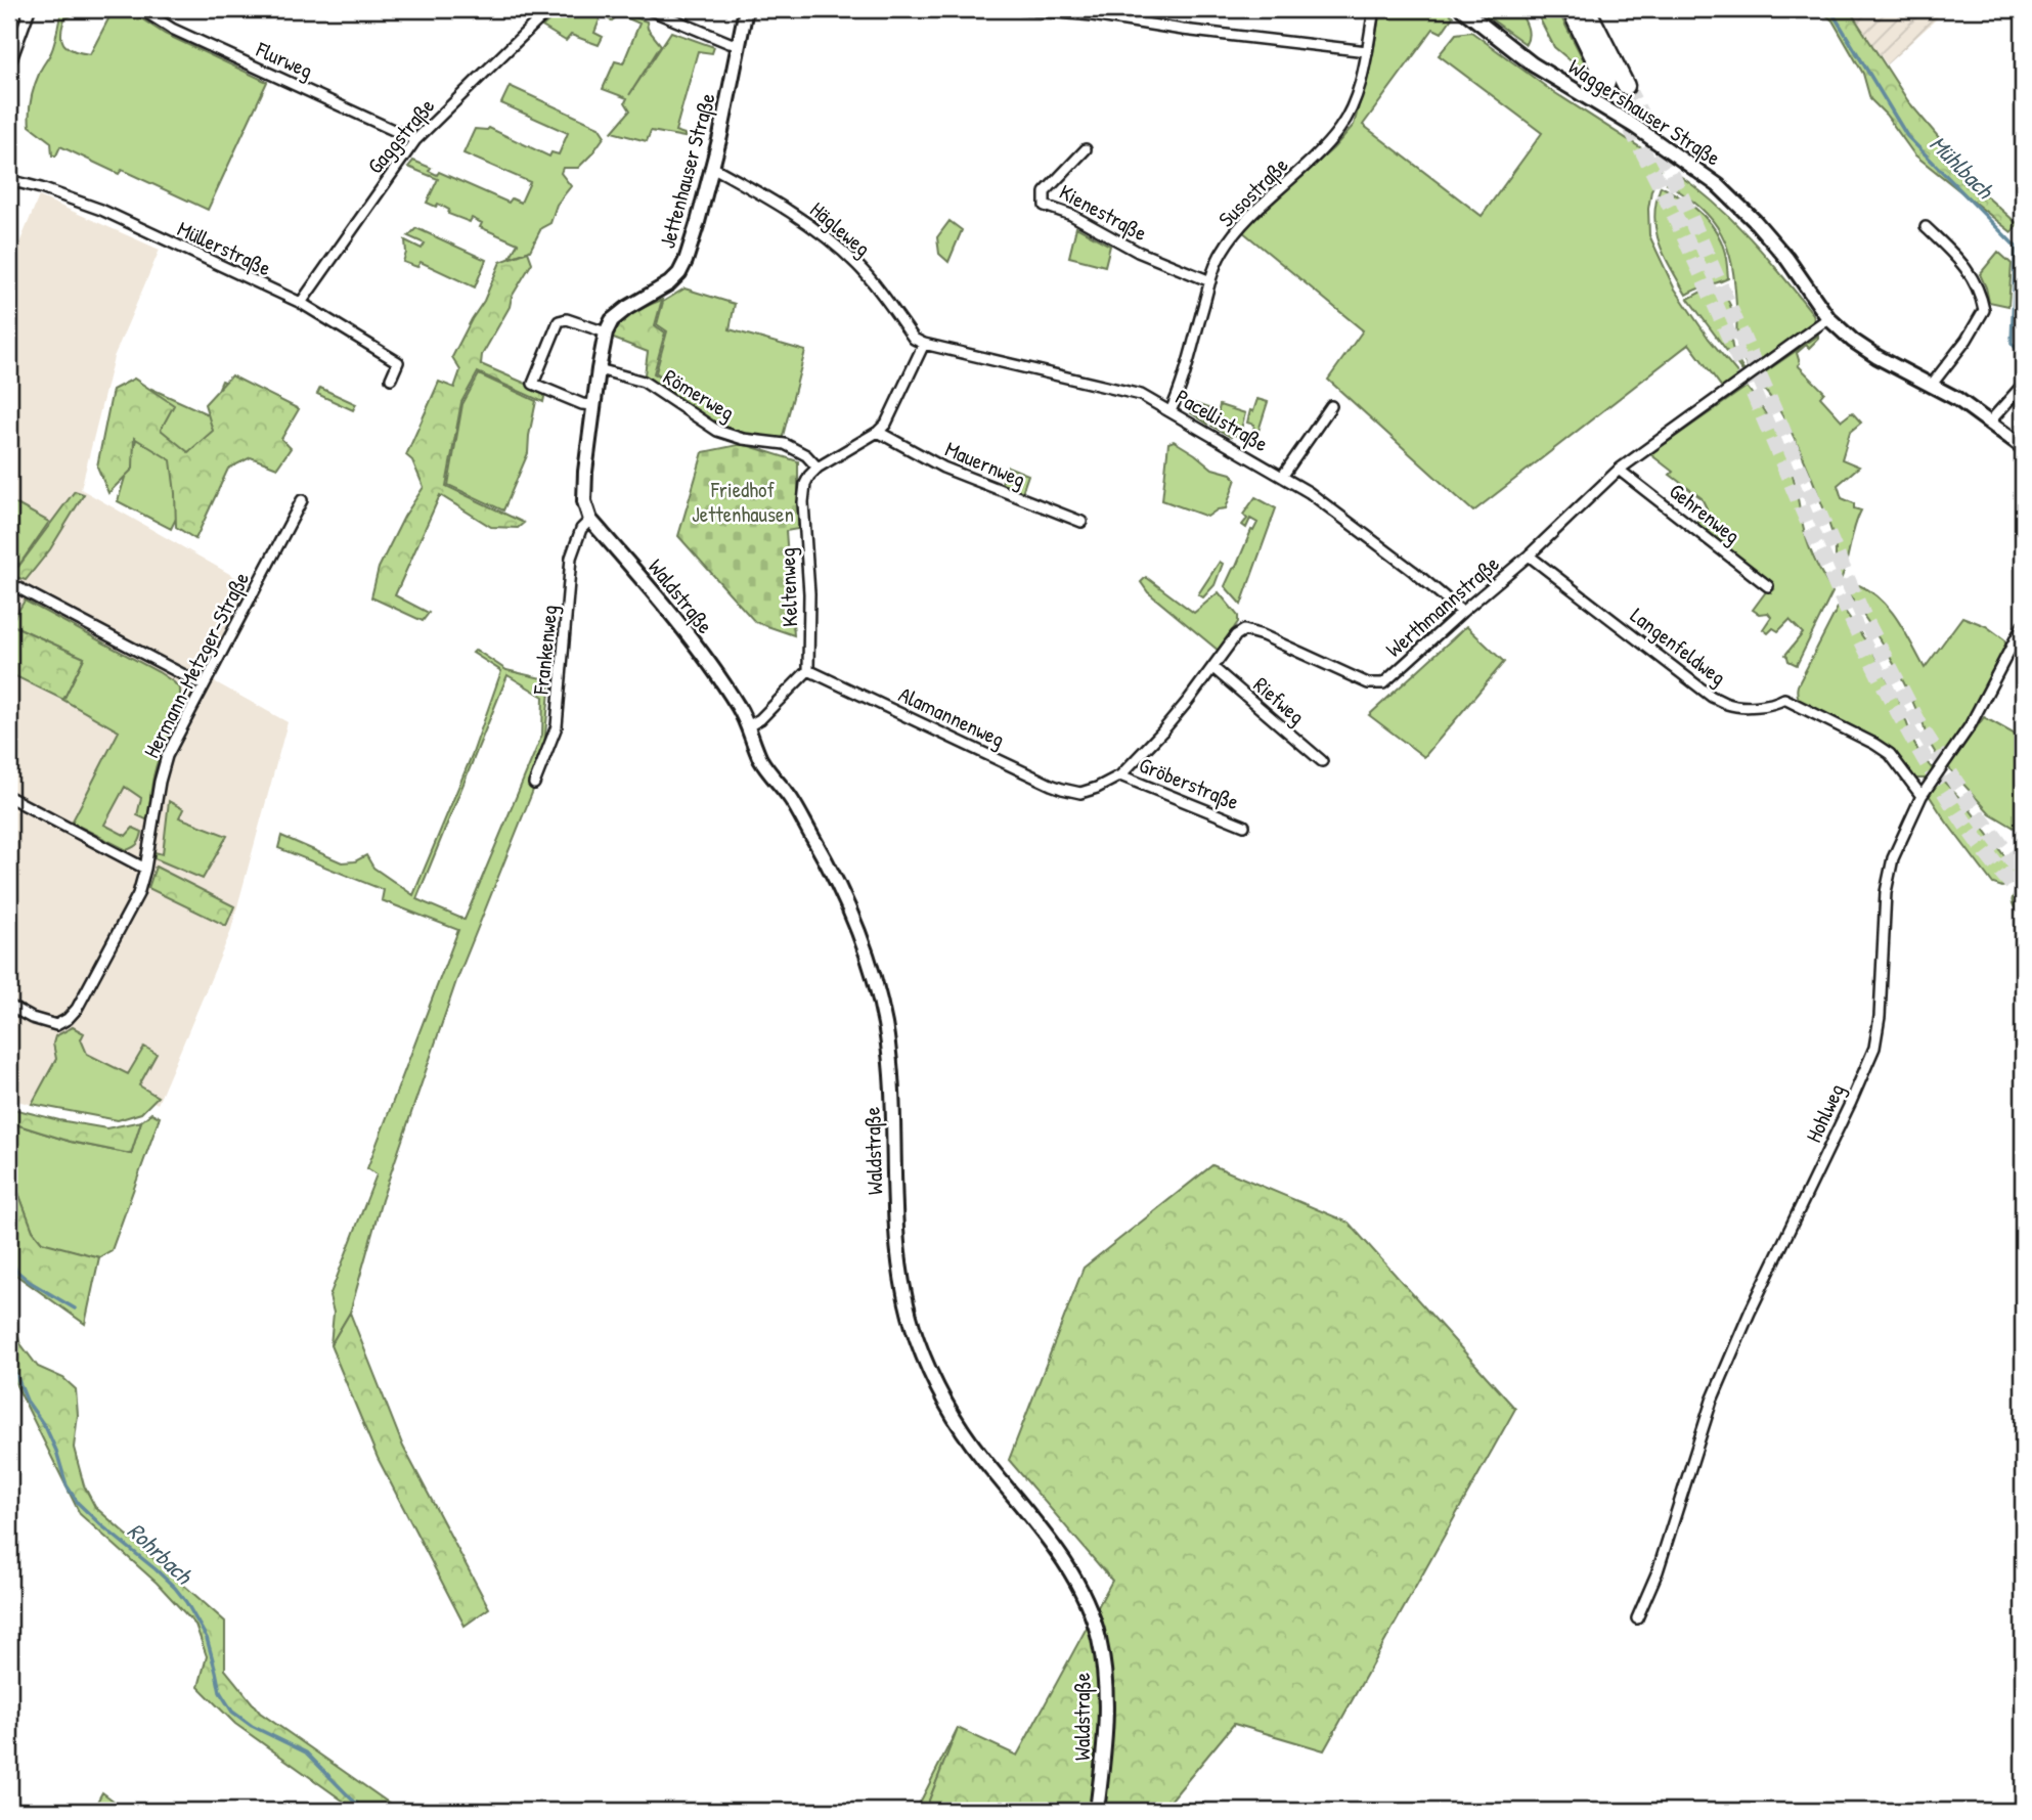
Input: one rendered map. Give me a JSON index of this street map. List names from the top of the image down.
{
  "streets": {
    "street": [
      "Flurweg",
      "Waggershauser Straße",
      "Gaggstraße",
      "Jettenhauser Straße",
      "Susostraße",
      "Kienestraße",
      "Hägleweg",
      "Müllerstraße",
      "Römerweg",
      "Pacellistraße",
      "Mauernweg",
      "Gehrenweg",
      "Keltenweg",
      "Waldstraße",
      "Werthmannstraße",
      "Langenfeldweg",
      "Frankenweg",
      "Hermann-Metzger-Straße",
      "Riefweg",
      "Alamannenweg",
      "Gröberstraße",
      "Hohlweg"
    ]
  },
  "crossings": [
    ["Flurweg", "Gaggstraße"],
    ["Waggershauser Straße", "Werthmannstraße"],
    ["Gaggstraße", "Müllerstraße"],
    ["Jettenhauser Straße", "Hägleweg"],
    ["Susostraße", "Kienestraße"],
    ["Susostraße", "Pacellistraße"],
    ["Hägleweg", "Pacellistraße"],
    ["Römerweg", "Keltenweg"],
    ["Pacellistraße", "Werthmannstraße"],
    ["Gehrenweg", "Werthmannstraße"],
    ["Keltenweg", "Alamannenweg"],
    ["Waldstraße", "Frankenweg"],
    ["Werthmannstraße", "Langenfeldweg"],
    ["Werthmannstraße", "Riefweg"],
    ["Werthmannstraße", "Alamannenweg"],
    ["Werthmannstraße", "Gröberstraße"],
    ["Langenfeldweg", "Hohlweg"]
  ],
  "water": ["Mühlbach", "Rohrbach"],
  "parks": ["Friedhof Jettenhausen"]
}
